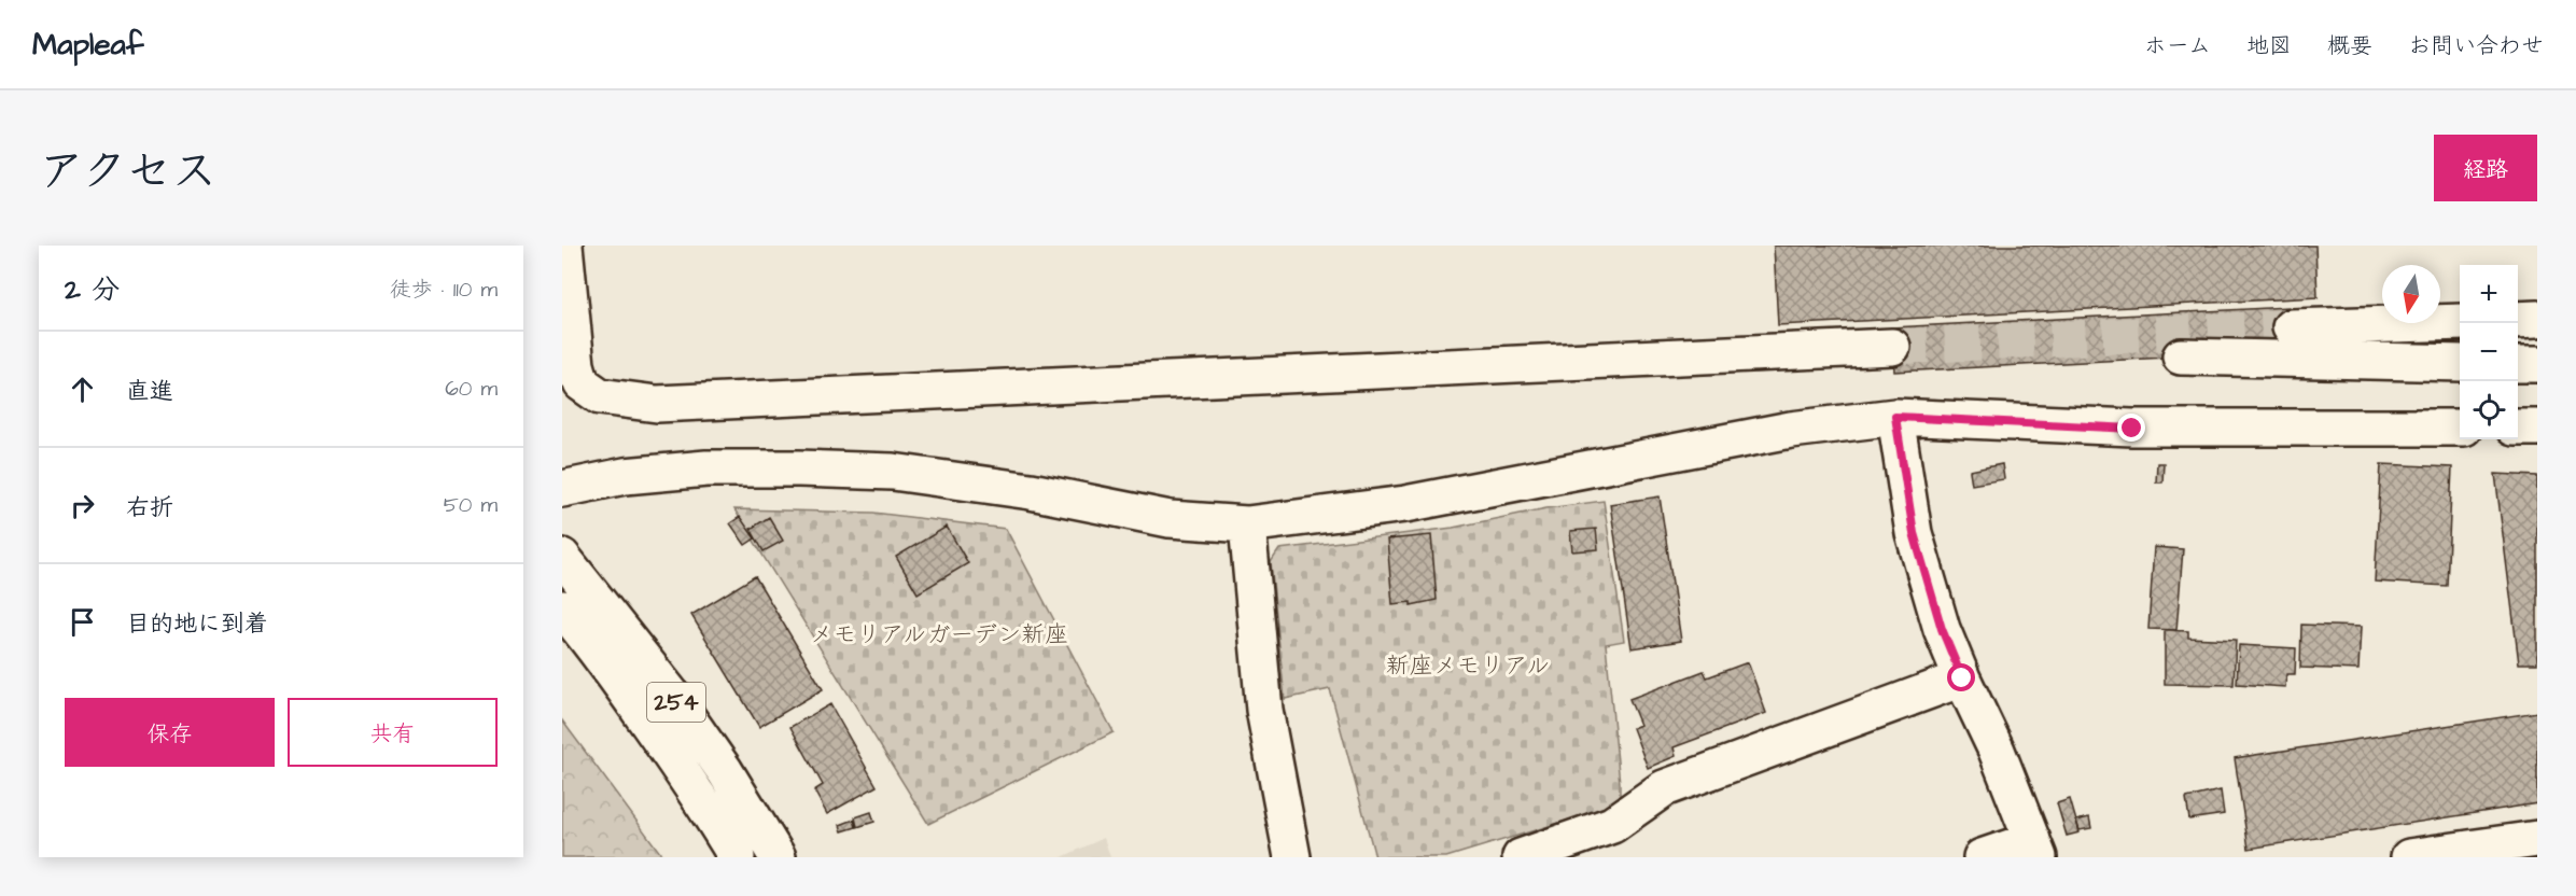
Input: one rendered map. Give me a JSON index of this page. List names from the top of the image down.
{
  "streets": {
    "main road": ["254"]
  },
  "parks": ["メモリアルガーデン新座", "新座メモリアル"],
  "north": "bottom",
  "page": {
    "header": "Mapleaf",
    "nav": [
      "ホーム",
      "地図",
      "概要",
      "お問い合わせ"
    ],
    "title": "アクセス",
    "buttons": [
      "経路",
      ["保存", "共有"]
    ],
    "heading": ["2 分", "徒歩 · 110 m"],
    "map_buttons": ["+", "−"],
    "list": [
      ["直進", "60 m"],
      ["右折", "50 m"],
      "目的地に到着"
    ]
  }
}
